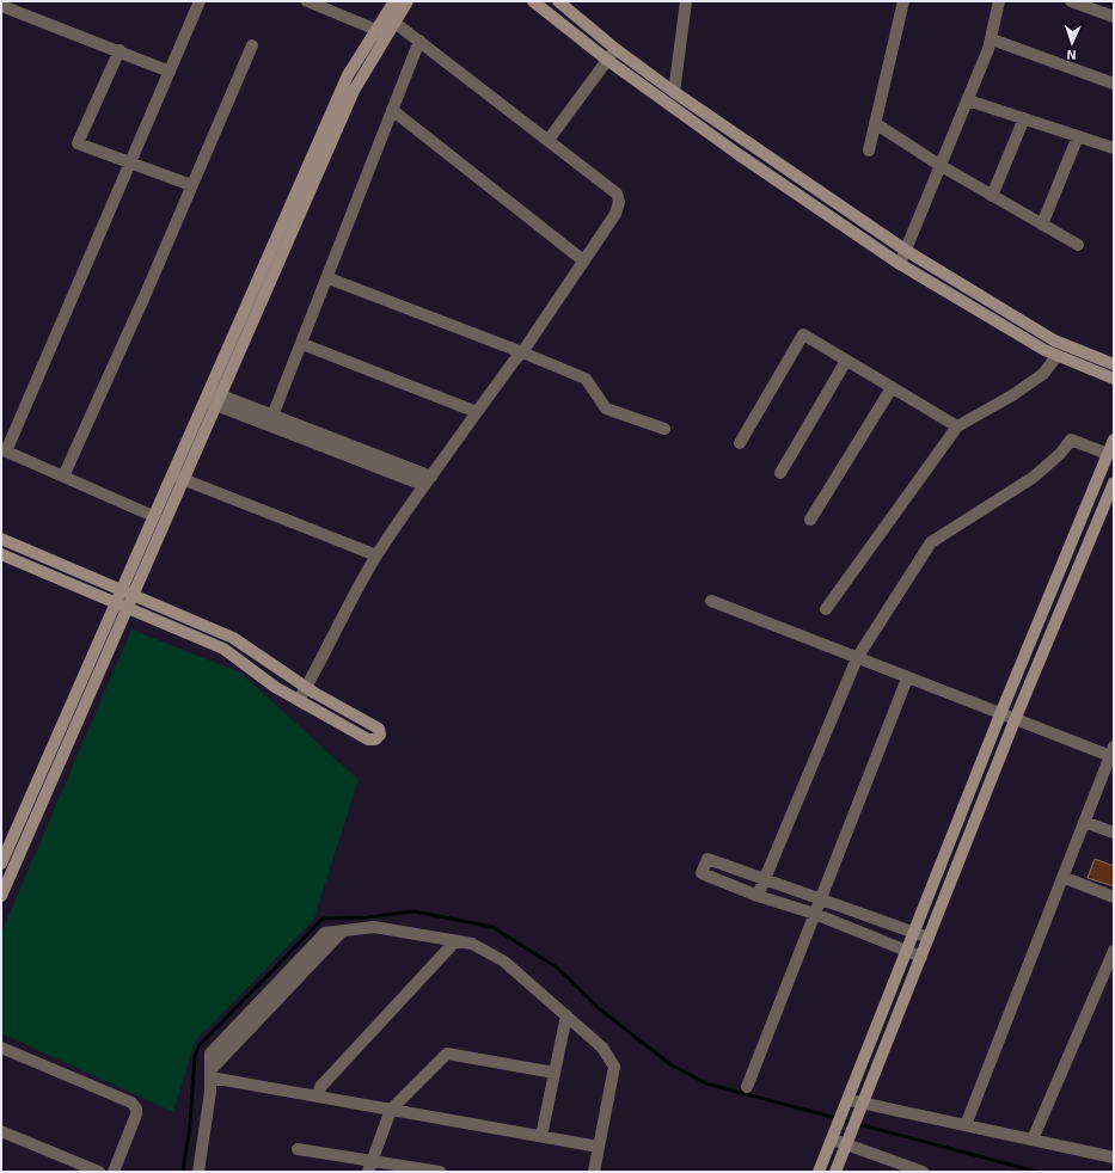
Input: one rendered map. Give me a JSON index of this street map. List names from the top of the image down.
{
  "north": "bottom"
}
